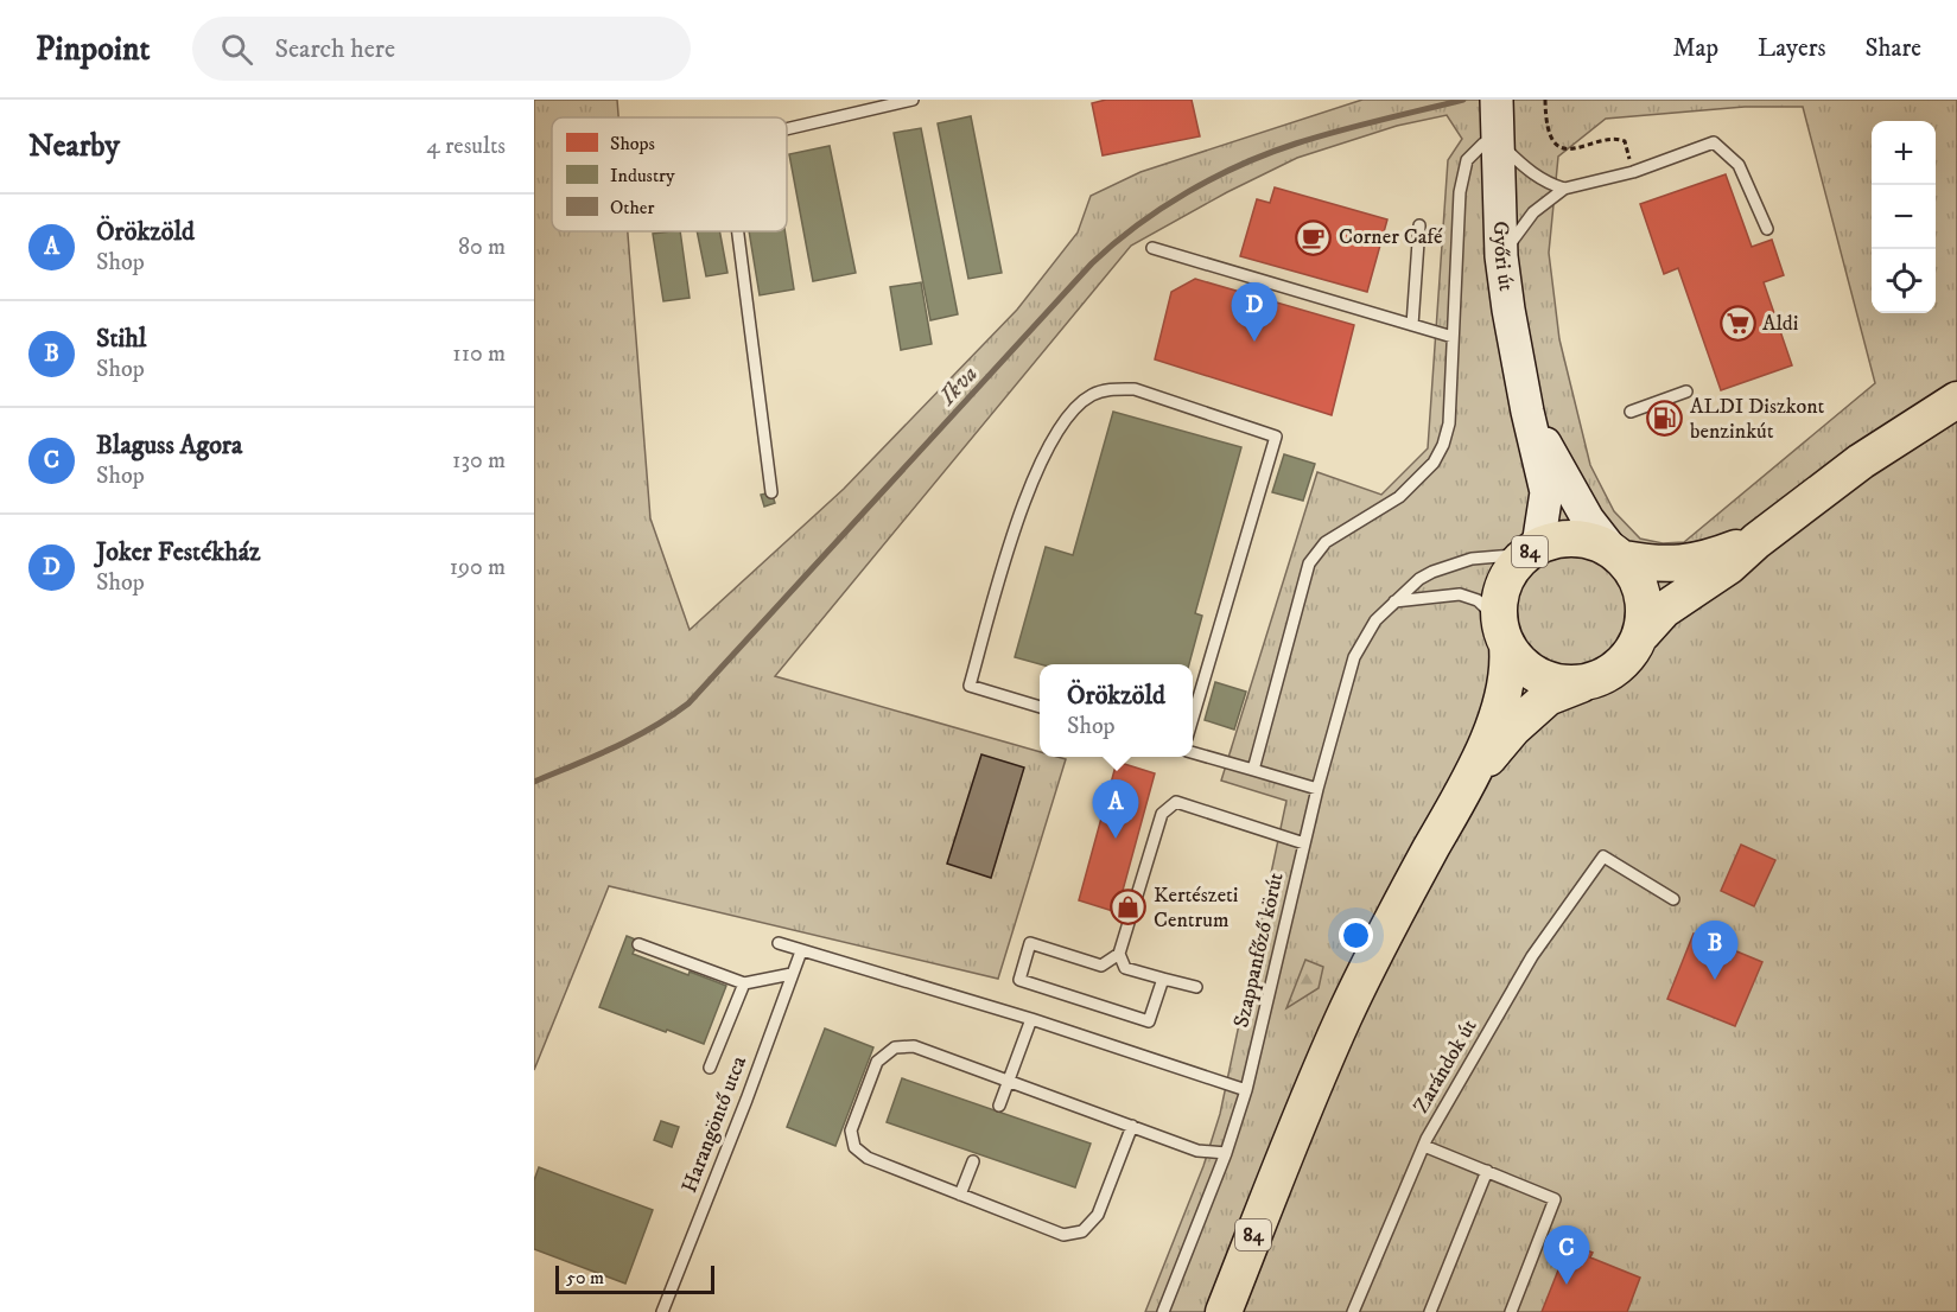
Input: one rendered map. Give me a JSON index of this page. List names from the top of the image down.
{
  "streets": {
    "main road": ["Győri út", "84"],
    "lane": ["Szappanfőző körút", "Zarándok út", "Harangöntő utca"]
  },
  "crossings": [
    ["Győri út", "84"],
    ["Győri út", "Szappanfőző körút"],
    ["84", "Szappanfőző körút"]
  ],
  "water": ["Ikva"],
  "places": {
    "cafe": ["Corner Café"],
    "supermarket": ["Aldi"],
    "fuel station": ["ALDI Diszkont benzinkút"],
    "shop": ["Kertészeti Centrum"]
  },
  "legend": ["Shops", "Industry", "Other"],
  "scale_bar": "50 m",
  "page": {
    "header": "Pinpoint",
    "search": "Search here",
    "nav": ["Map", "Layers", "Share"],
    "heading": ["Nearby", "4 results"],
    "map_buttons": ["+", "−"],
    "list": [
      {
        "mark": "A",
        "name": "Örökzöld",
        "note": "Shop",
        "value": "80 m"
      },
      {
        "mark": "B",
        "name": "Stihl",
        "note": "Shop",
        "value": "110 m"
      },
      {
        "mark": "C",
        "name": "Blaguss Agora",
        "note": "Shop",
        "value": "130 m"
      },
      {
        "mark": "D",
        "name": "Joker Festékház",
        "note": "Shop",
        "value": "190 m"
      }
    ],
    "pins": [
      "D",
      "A",
      "B",
      "C"
    ],
    "popup": ["Örökzöld", "Shop"],
    "scale": "50 m"
  }
}
